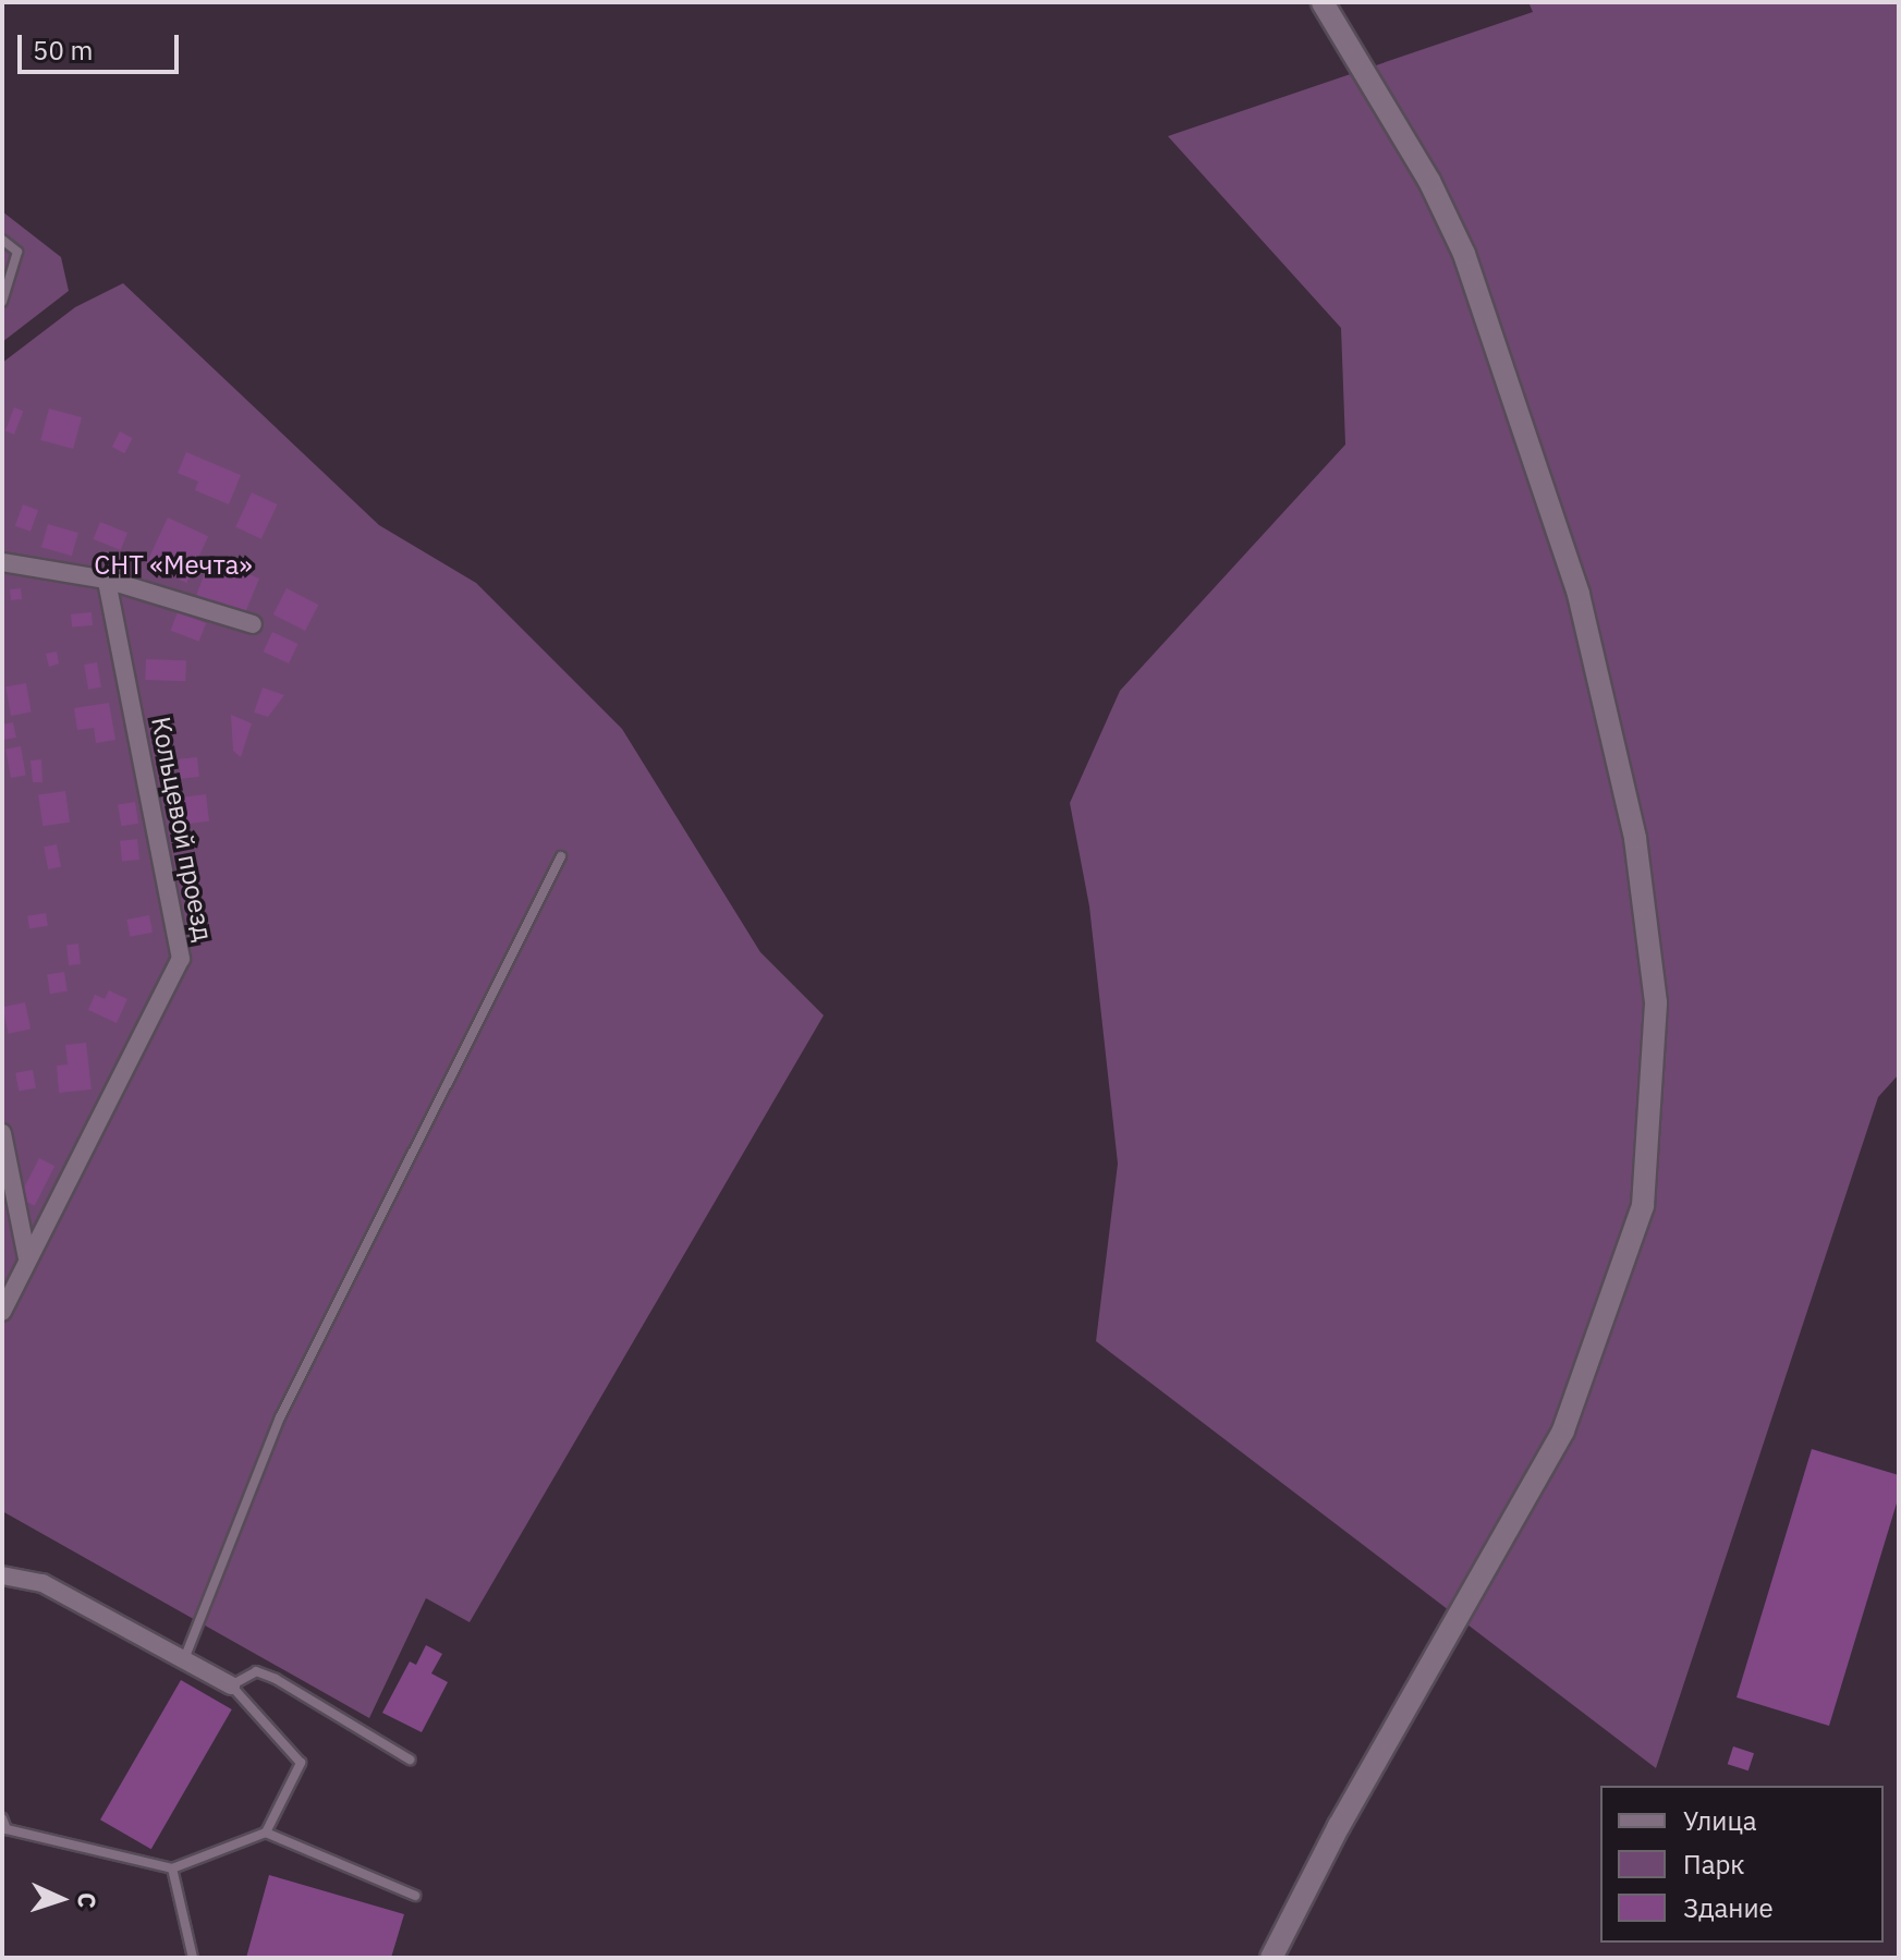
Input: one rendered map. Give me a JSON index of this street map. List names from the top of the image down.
{
  "streets": {
    "street": ["Кольцевой проезд"]
  },
  "parks": ["СНТ «Мечта»"],
  "legend": ["Улица", "Парк", "Здание"],
  "scale_bar": "50 m",
  "north": "right"
}
